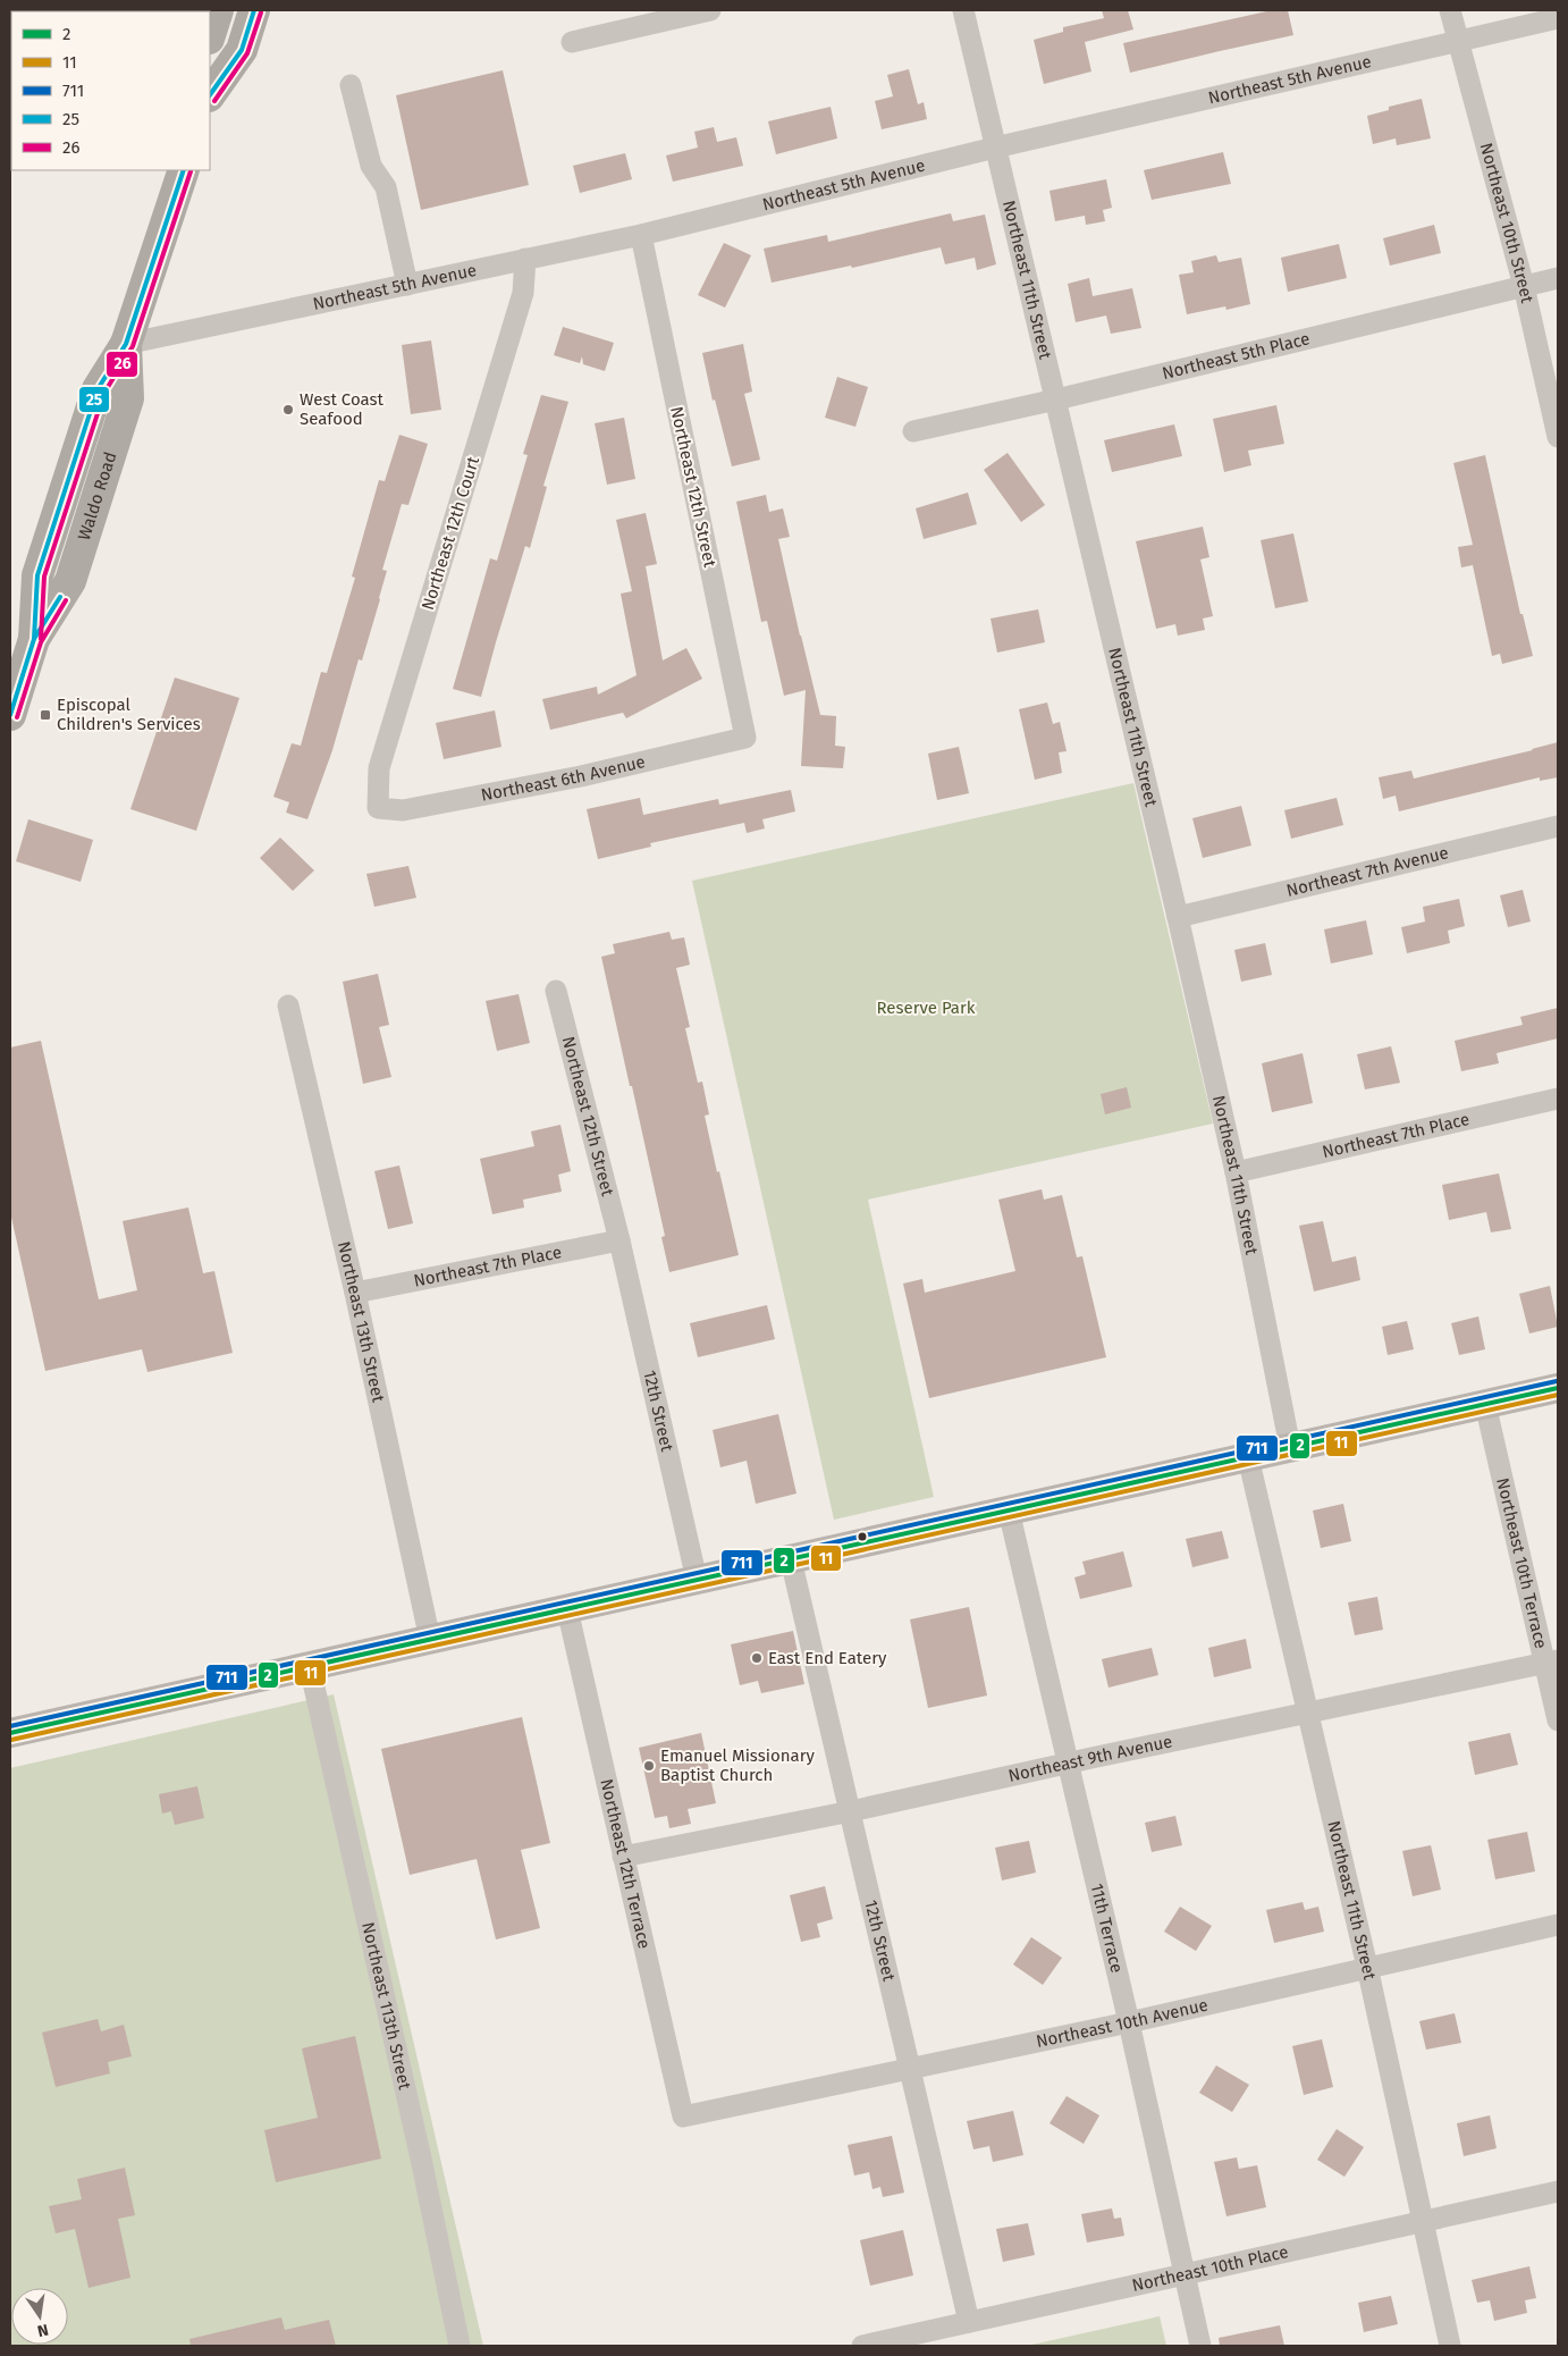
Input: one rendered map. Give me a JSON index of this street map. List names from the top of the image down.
{
  "streets": {
    "highway": ["Waldo Road"],
    "street": [
      "Northeast 5th Avenue",
      "Northeast 10th Street",
      "Northeast 11th Street",
      "Northeast 5th Place",
      "Northeast 12th Street",
      "Northeast 12th Court",
      "Northeast 6th Avenue",
      "Northeast 7th Avenue",
      "Northeast 7th Place",
      "Northeast 13th Street",
      "12th Street",
      "Northeast 10th Terrace",
      "Northeast 9th Avenue",
      "Northeast 12th Terrace",
      "11th Terrace",
      "Northeast 113th Street",
      "Northeast 10th Avenue",
      "Northeast 10th Place"
    ]
  },
  "crossings": [
    ["Northeast 5th Avenue", "Northeast 10th Street"],
    ["Northeast 5th Avenue", "Northeast 11th Street"],
    ["Northeast 5th Avenue", "Northeast 12th Street"],
    ["Northeast 5th Avenue", "Waldo Road"],
    ["Northeast 5th Avenue", "Northeast 12th Court"],
    ["Northeast 10th Street", "Northeast 5th Place"],
    ["Northeast 11th Street", "Northeast 5th Place"],
    ["Northeast 11th Street", "Northeast 7th Avenue"],
    ["Northeast 11th Street", "Northeast 7th Place"],
    ["Northeast 11th Street", "Northeast 9th Avenue"],
    ["Northeast 11th Street", "Northeast 10th Avenue"],
    ["Northeast 11th Street", "Northeast 10th Place"],
    ["Northeast 12th Street", "Northeast 6th Avenue"],
    ["Northeast 12th Street", "Northeast 7th Place"],
    ["Northeast 12th Street", "12th Street"],
    ["Northeast 12th Court", "Northeast 6th Avenue"],
    ["Northeast 7th Place", "Northeast 13th Street"],
    ["Northeast 7th Place", "12th Street"],
    ["12th Street", "Northeast 9th Avenue"],
    ["12th Street", "Northeast 10th Avenue"],
    ["12th Street", "Northeast 10th Place"],
    ["Northeast 10th Terrace", "Northeast 9th Avenue"],
    ["Northeast 9th Avenue", "Northeast 12th Terrace"],
    ["Northeast 9th Avenue", "11th Terrace"],
    ["Northeast 12th Terrace", "Northeast 10th Avenue"],
    ["11th Terrace", "Northeast 10th Avenue"],
    ["11th Terrace", "Northeast 10th Place"]
  ],
  "parks": ["Reserve Park"],
  "places": {
    "other": ["West Coast Seafood", "East End Eatery", "Emanuel Missionary Baptist Church"],
    "transit": ["Episcopal Children's Services"]
  },
  "lines": [
    "transit line 25",
    "transit line 26",
    "transit line 711",
    "transit line 2",
    "transit line 11"
  ],
  "legend": [
    "2",
    "11",
    "711",
    "25",
    "26"
  ],
  "north": "bottom"
}
